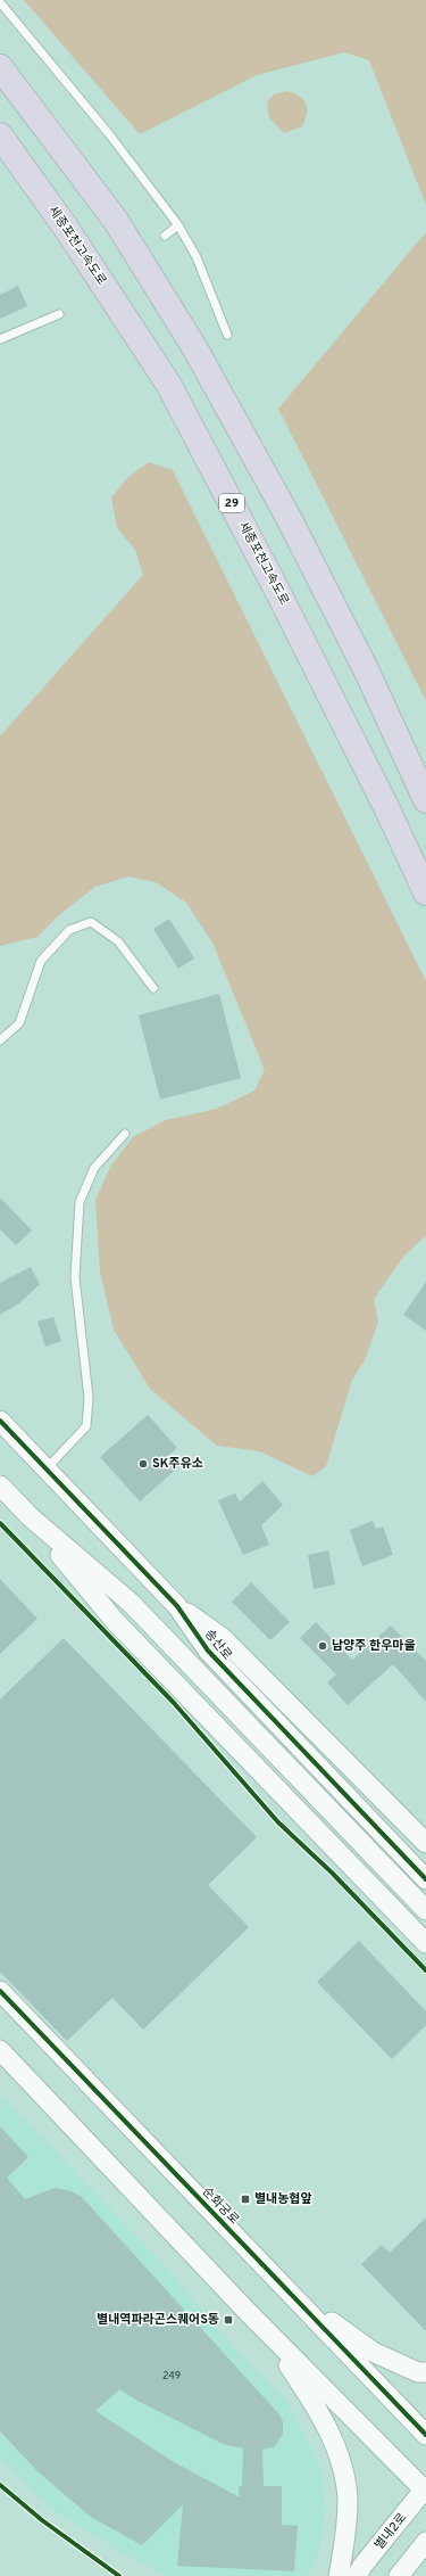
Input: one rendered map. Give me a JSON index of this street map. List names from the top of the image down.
{
  "streets": {
    "highway": ["세종포천고속도로", "29"],
    "street": ["송산로", "순화궁로", "별내2로"]
  },
  "places": {
    "other": ["SK주유소", "남양주 한우마을"],
    "transit": ["별내농협앞", "별내역파라곤스퀘어S동"]
  },
  "house_numbers": ["249"]
}
